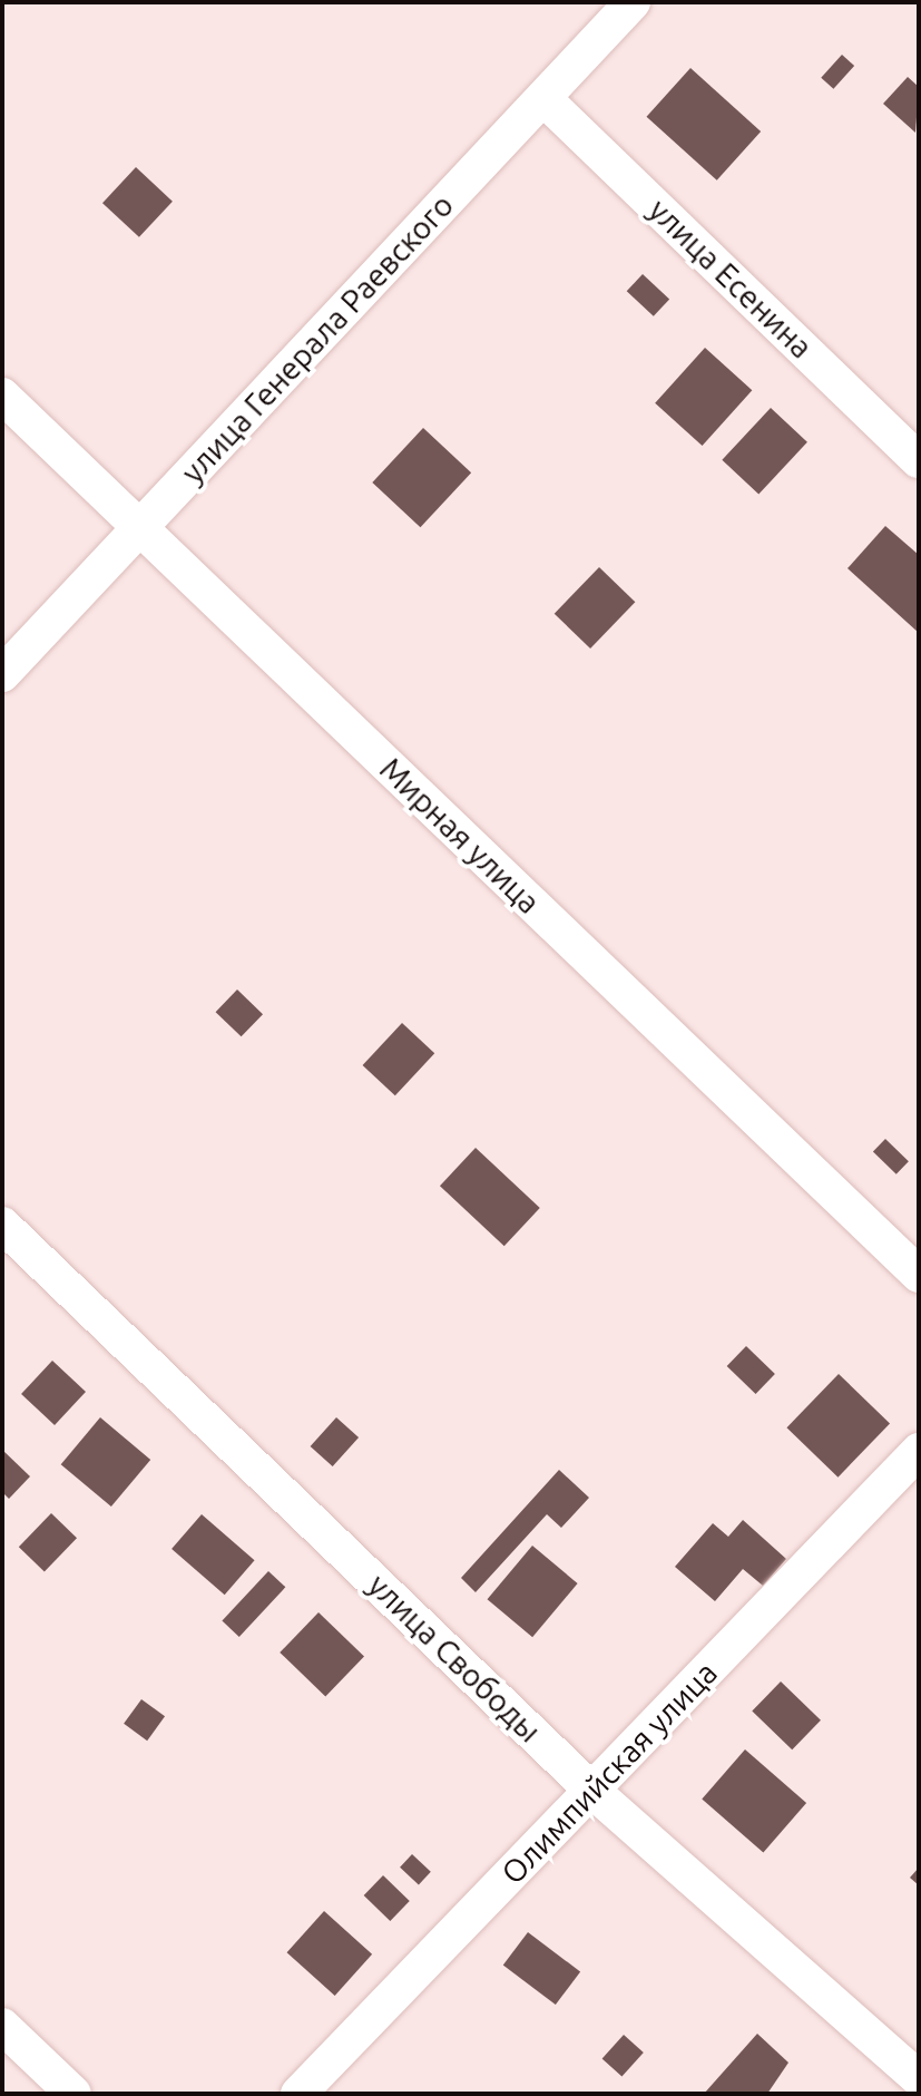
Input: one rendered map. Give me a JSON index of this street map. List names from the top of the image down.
{
  "streets": {
    "street": [
      "улица Есенина",
      "улица Генерала Раевского",
      "Мирная улица",
      "улица Свободы",
      "Олимпийская улица"
    ]
  },
  "crossings": [
    ["улица Есенина", "улица Генерала Раевского"],
    ["улица Генерала Раевского", "Мирная улица"],
    ["улица Свободы", "Олимпийская улица"]
  ]
}
